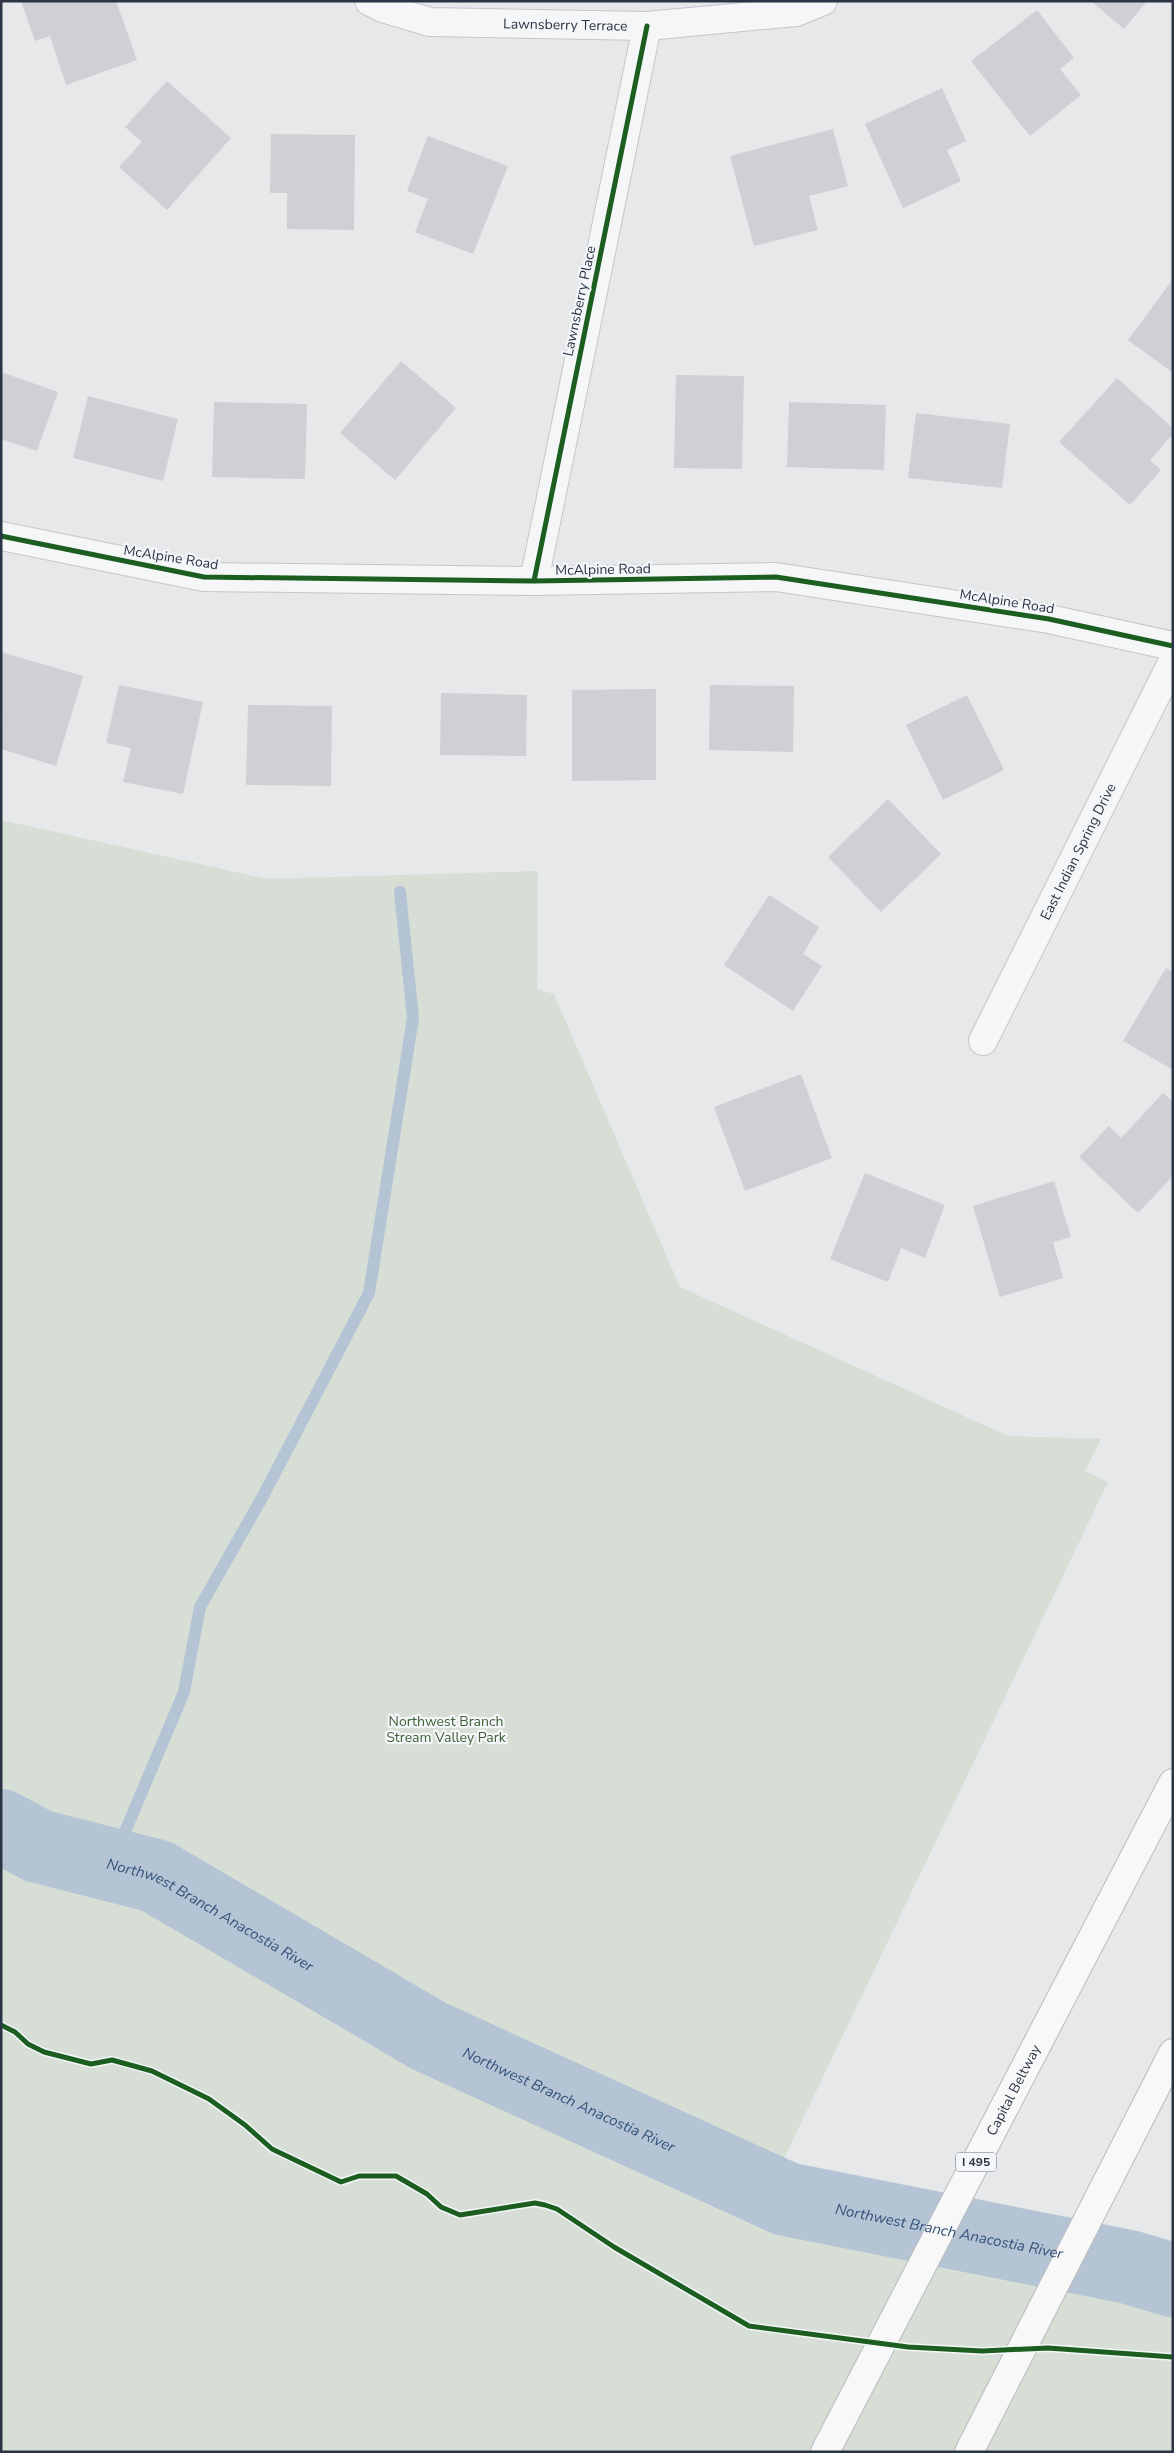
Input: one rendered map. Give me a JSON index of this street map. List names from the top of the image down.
{
  "streets": {
    "highway": ["Capital Beltway", "I 495"],
    "street": [
      "Lawnsberry Terrace",
      "Lawnsberry Place",
      "McAlpine Road",
      "East Indian Spring Drive"
    ]
  },
  "crossings": [
    ["Lawnsberry Terrace", "Lawnsberry Place"],
    ["Lawnsberry Place", "McAlpine Road"]
  ],
  "water": ["Northwest Branch Anacostia River"],
  "parks": ["Northwest Branch Stream Valley Park"]
}
